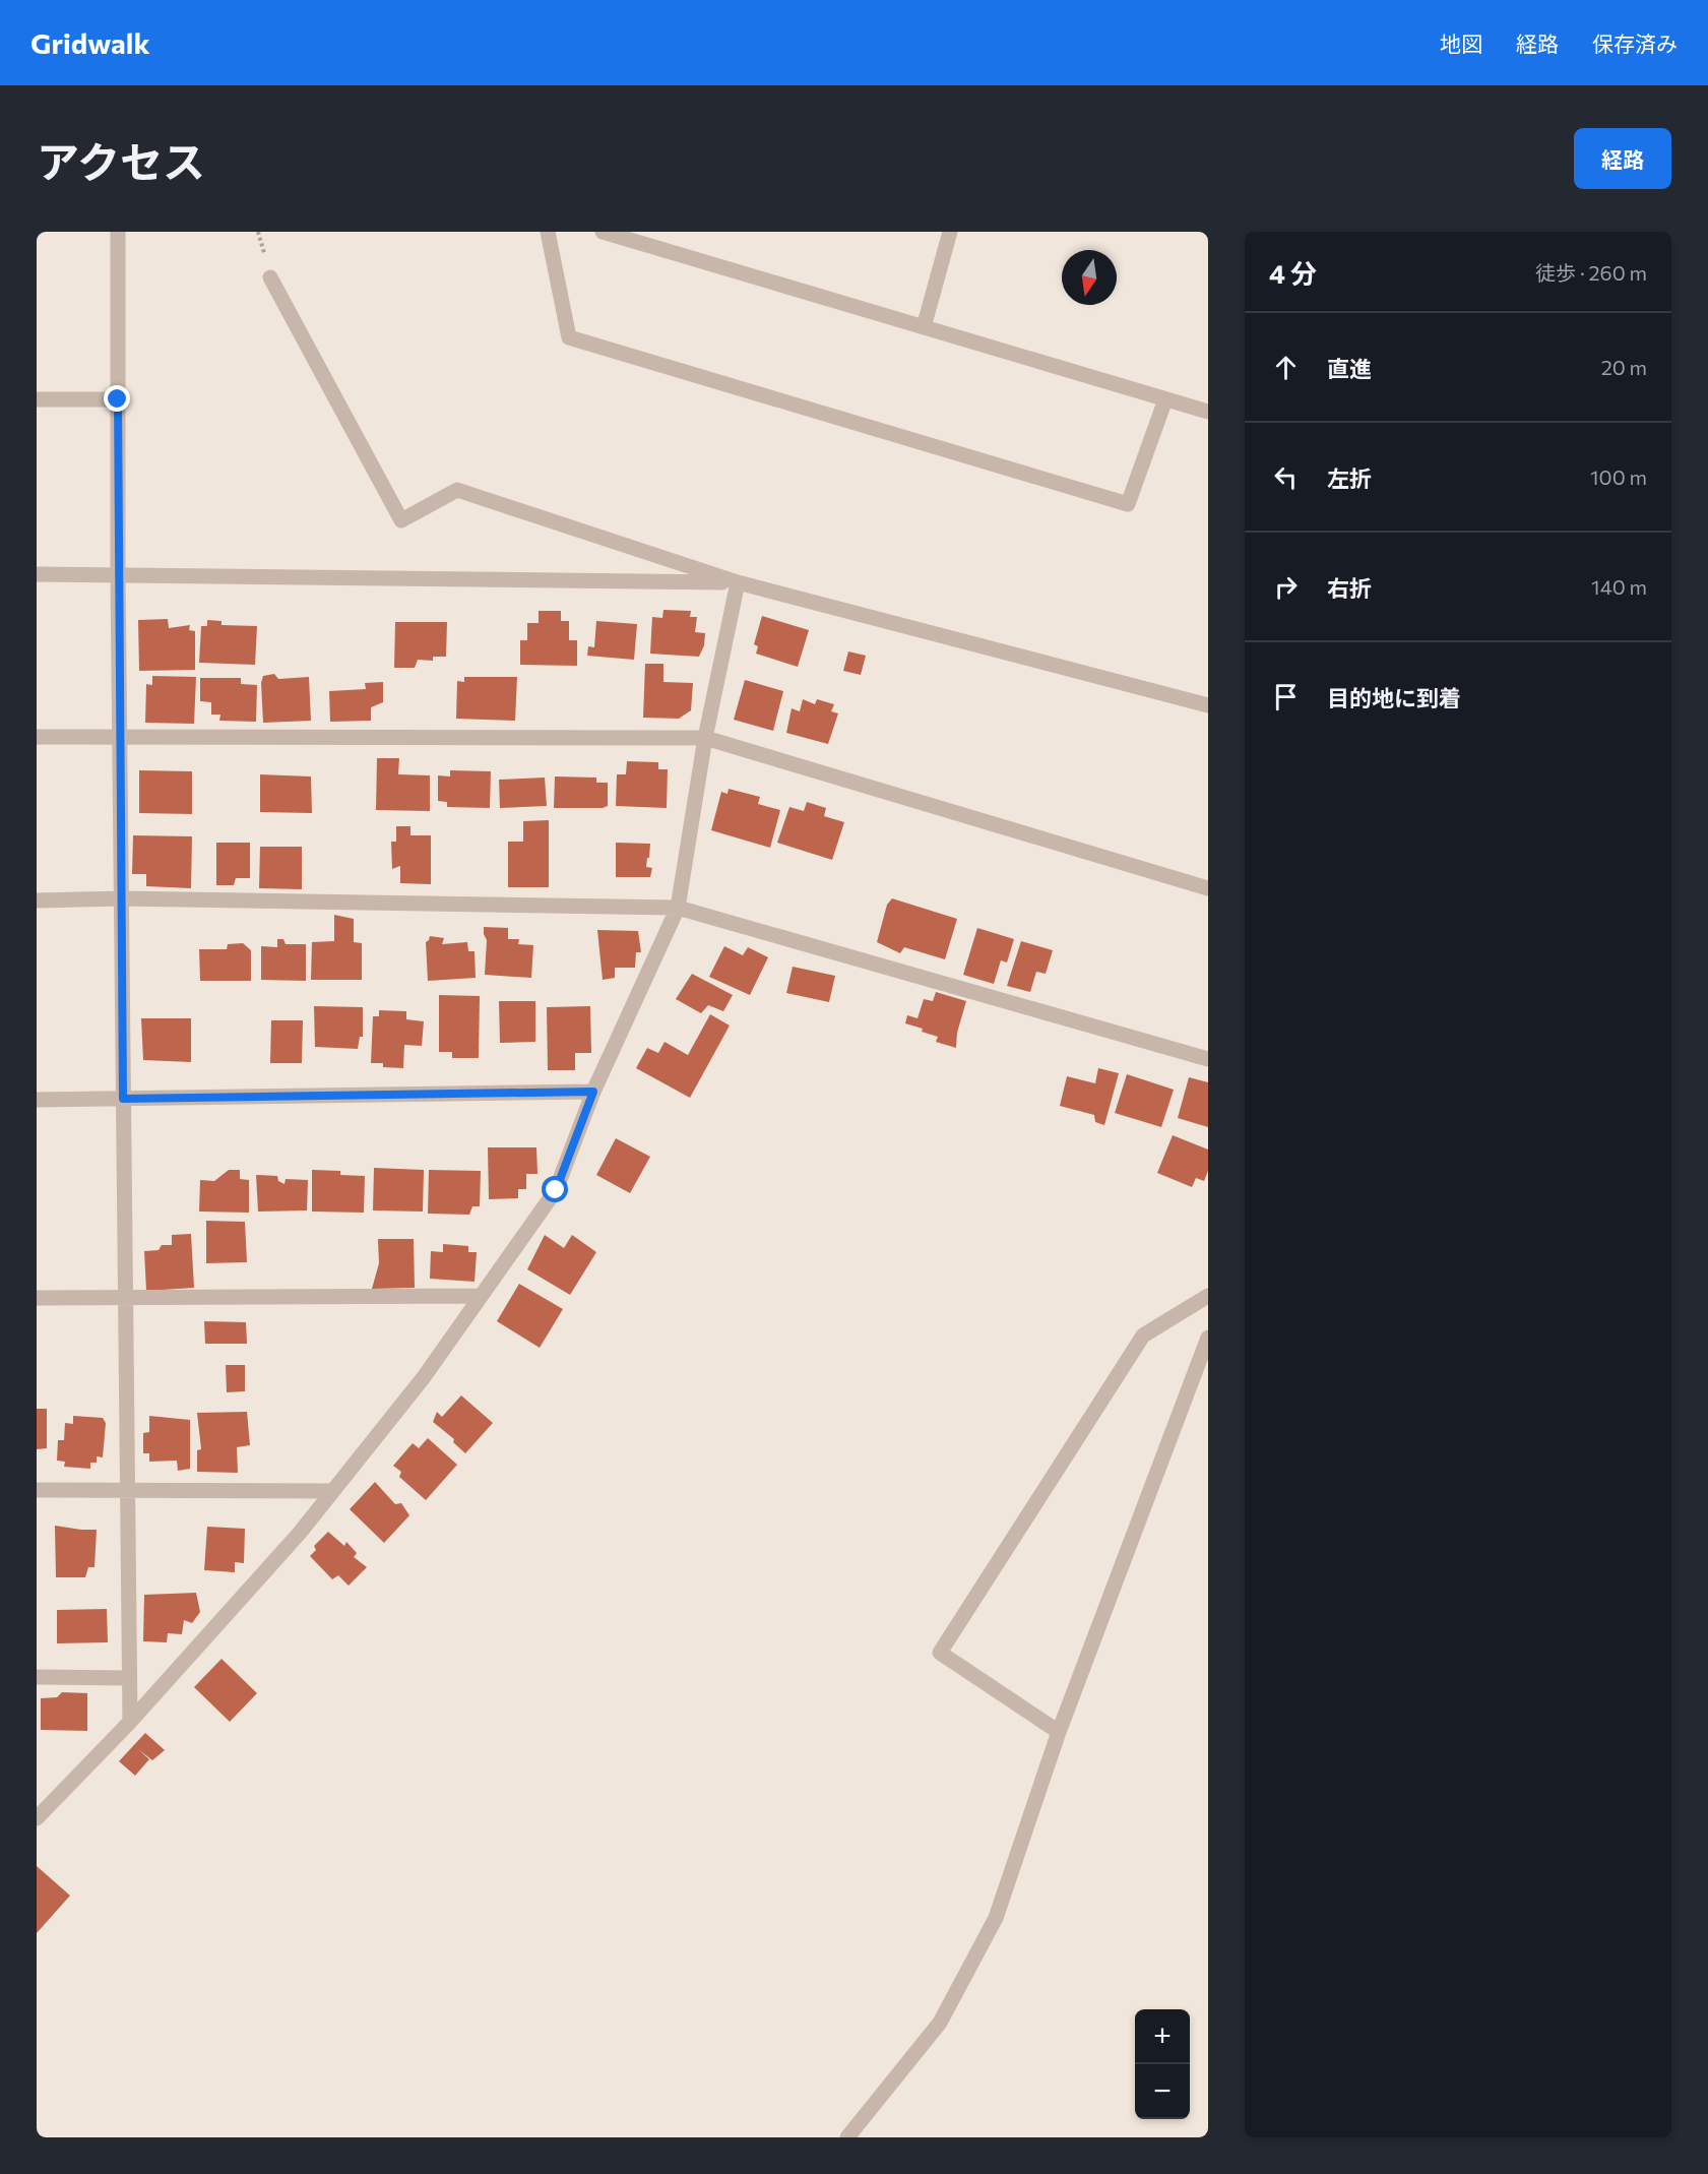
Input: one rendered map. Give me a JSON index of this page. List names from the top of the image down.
{
  "north": "bottom",
  "page": {
    "header": "Gridwalk",
    "nav": ["地図", "経路", "保存済み"],
    "title": "アクセス",
    "buttons": "経路",
    "heading": ["4 分", "徒歩 · 260 m"],
    "list": [
      ["直進", "20 m"],
      ["左折", "100 m"],
      ["右折", "140 m"],
      "目的地に到着"
    ],
    "map_buttons": ["+", "−"]
  }
}
